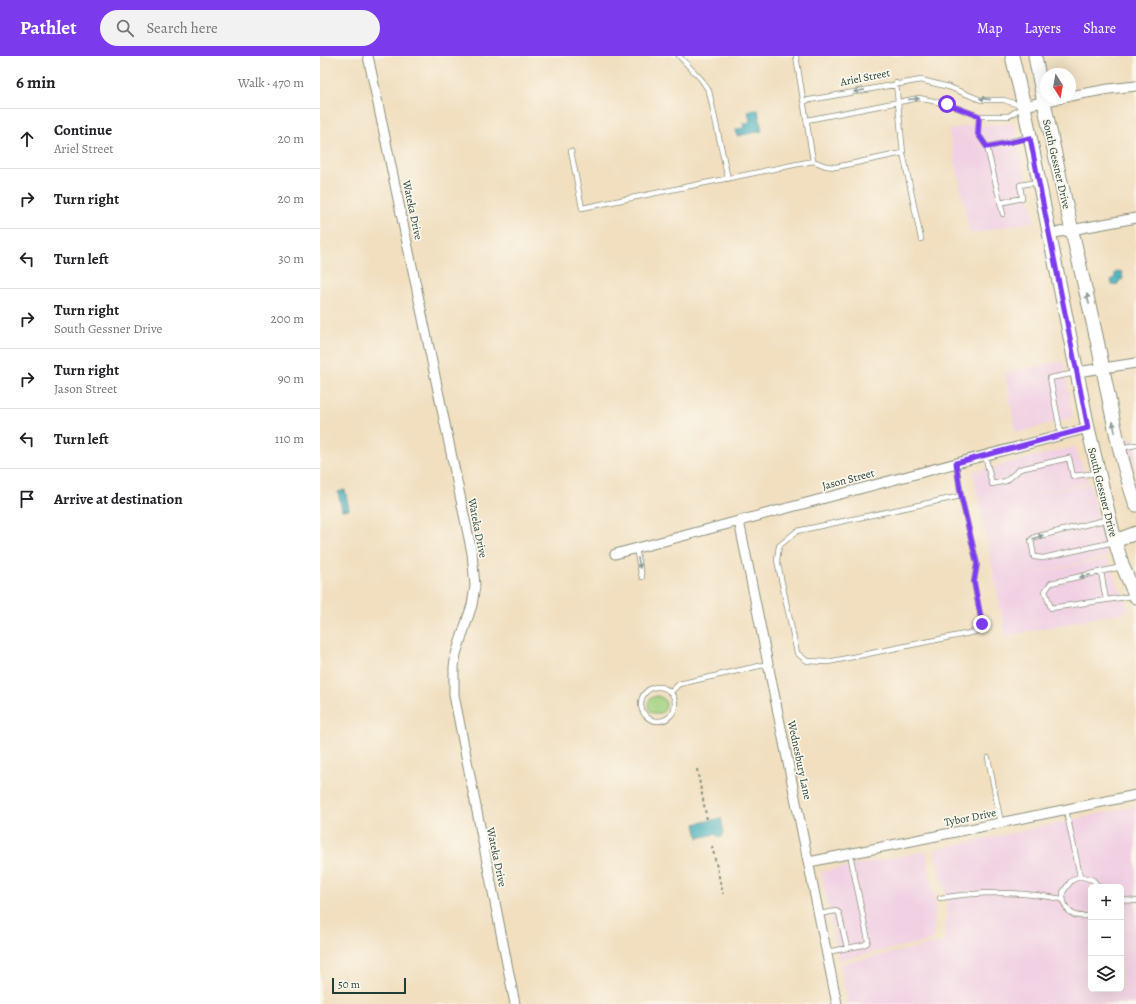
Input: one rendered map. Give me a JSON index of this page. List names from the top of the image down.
{
  "streets": {
    "main road": ["South Gessner Drive"],
    "street": [
      "Ariel Street",
      "Wateka Drive",
      "Jason Street",
      "Wednesbury Lane",
      "Tybor Drive"
    ]
  },
  "crossings": [
    ["Ariel Street", "South Gessner Drive"],
    ["South Gessner Drive", "Jason Street"],
    ["Jason Street", "Wednesbury Lane"],
    ["Wednesbury Lane", "Tybor Drive"]
  ],
  "scale_bar": "50 m",
  "north": "bottom",
  "page": {
    "header": "Pathlet",
    "search": "Search here",
    "nav": ["Map", "Layers", "Share"],
    "heading": ["6 min", "Walk · 470 m"],
    "list": [
      ["Continue", "Ariel Street", "20 m"],
      ["Turn right", "20 m"],
      ["Turn left", "30 m"],
      ["Turn right", "South Gessner Drive", "200 m"],
      ["Turn right", "Jason Street", "90 m"],
      ["Turn left", "110 m"],
      "Arrive at destination"
    ],
    "map_buttons": ["+", "−"],
    "scale": "50 m"
  }
}
